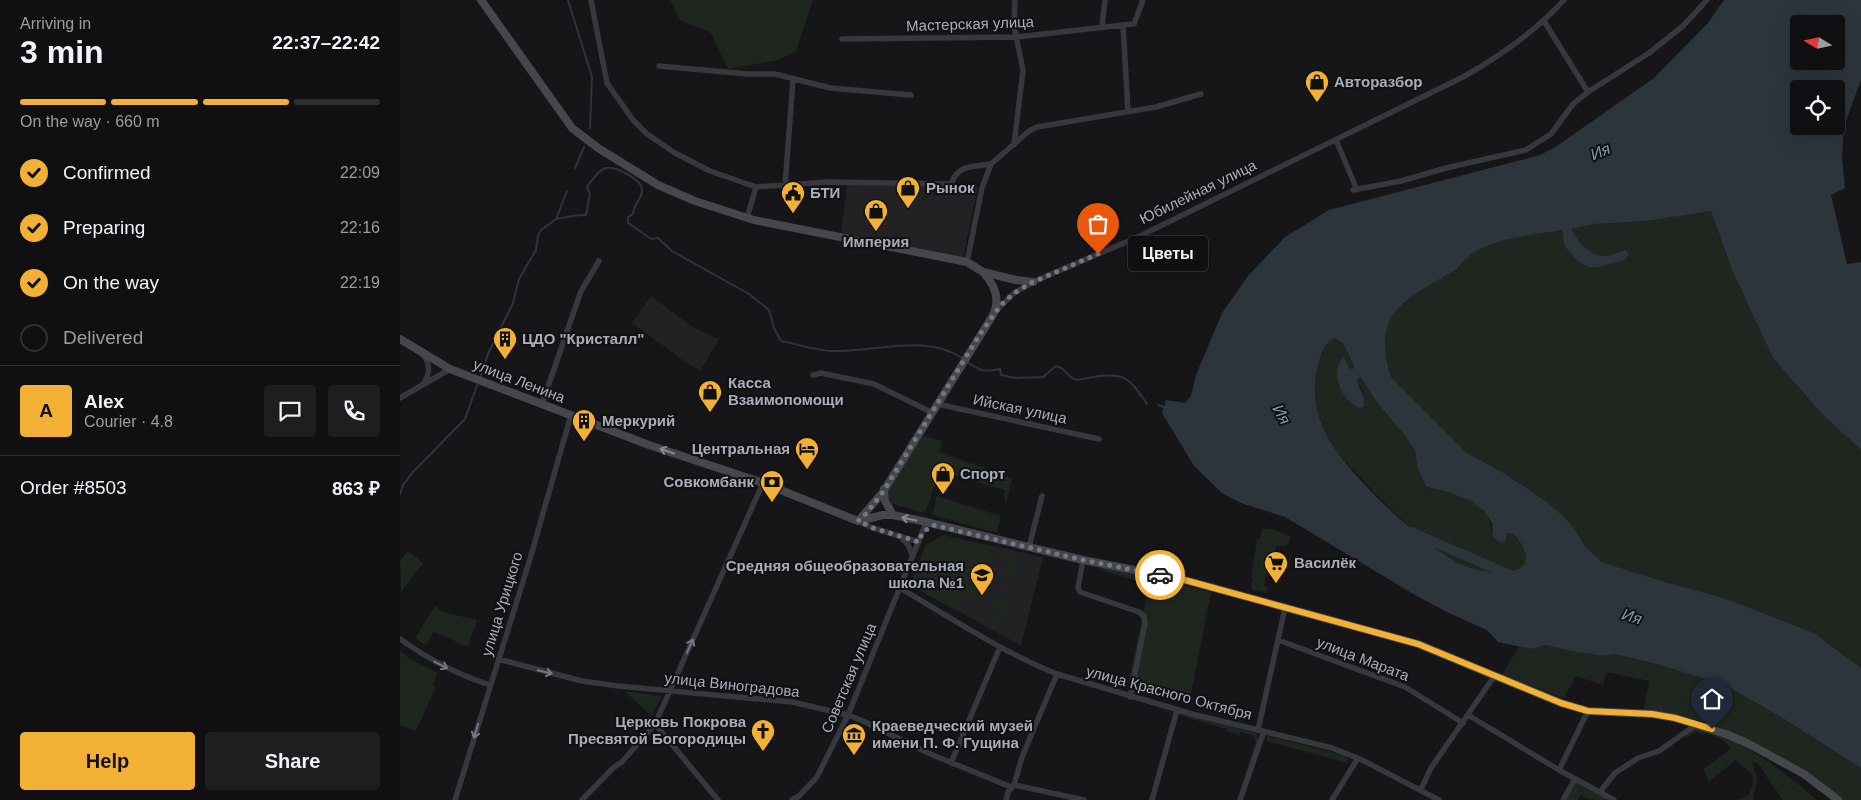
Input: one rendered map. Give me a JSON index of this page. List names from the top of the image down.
{
  "streets": {
    "main road": ["Юбилейная улица", "улица Ленина"],
    "street": [
      "Мастерская улица",
      "Ийская улица",
      "улица Урицкого",
      "улица Марата",
      "Советская улица",
      "улица Виноградова",
      "улица Красного Октября"
    ]
  },
  "crossings": [
    ["Юбилейная улица", "улица Ленина"],
    ["Юбилейная улица", "Ийская улица"],
    ["улица Ленина", "улица Урицкого"],
    ["улица Урицкого", "улица Виноградова"],
    ["Советская улица", "улица Виноградова"],
    ["Советская улица", "улица Красного Октября"]
  ],
  "one_way": ["улица Ленина"],
  "water": ["Ия"],
  "places": {
    "shop": [
      "Авторазбор",
      "Рынок",
      "Империя",
      "Касса Взаимопомощи",
      "Спорт"
    ],
    "public building": ["БТИ"],
    "other": ["Цветы"],
    "building": ["ЦДО \"Кристалл\"", "Меркурий"],
    "hotel": ["Центральная"],
    "bank": ["Совкомбанк"],
    "supermarket": ["Василёк"],
    "school or university": ["Средняя общеобразовательная школа №1"],
    "church": ["Церковь Покрова Пресвятой Богородицы"],
    "museum": ["Краеведческий музей имени П. Ф. Гущина"]
  },
  "north": "left",
  "page": {
    "heading": ["3 min", "Arriving in", "22:37–22:42"],
    "panel": [
      "Alex",
      "Courier · 4.8",
      "Order #8503",
      "863 ₽"
    ],
    "bar": "On the way · 660 m",
    "list": [
      ["Confirmed", "22:09"],
      ["Preparing", "22:16"],
      ["On the way", "22:19"],
      "Delivered"
    ],
    "bubble": "Цветы",
    "round": "A",
    "buttons": ["Help", "Share"]
  }
}
